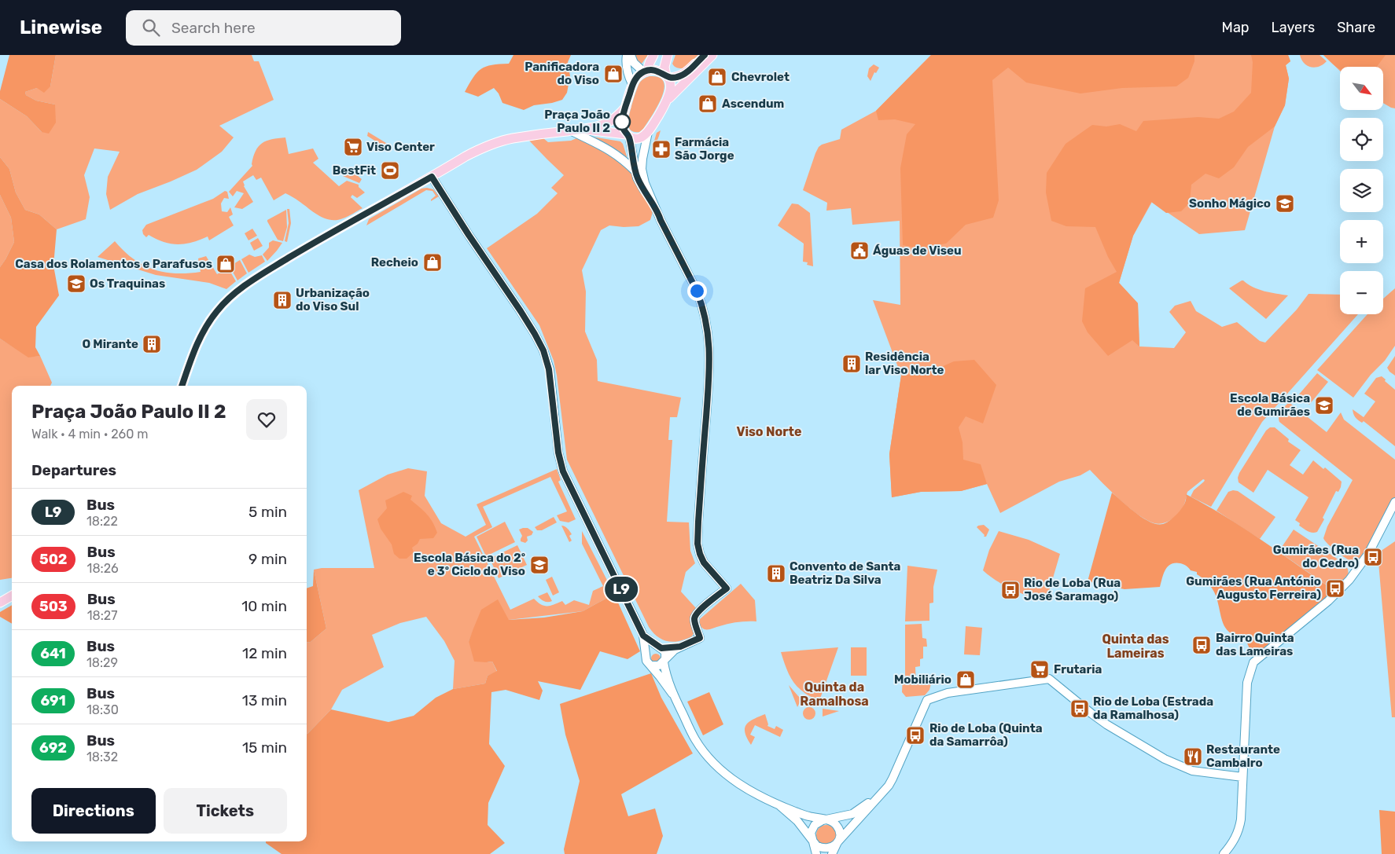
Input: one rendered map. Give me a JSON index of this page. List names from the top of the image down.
{
  "districts": ["Viso Norte", "Quinta das Lameiras", "Quinta da Ramalhosa"],
  "places": {
    "shop": [
      "Panificadora do Viso",
      "Chevrolet",
      "Ascendum",
      "Recheio",
      "Casa dos Rolamentos e Parafusos",
      "Mobiliário"
    ],
    "other": ["Praça João Paulo II 2"],
    "supermarket": ["Viso Center", "Frutaria"],
    "pharmacy": ["Farmácia São Jorge"],
    "sports": ["BestFit"],
    "school or university": [
      "Sonho Mágico",
      "Os Traquinas",
      "Escola Básica de Gumirães",
      "Escola Básica do 2º e 3º Ciclo do Viso"
    ],
    "public building": ["Águas de Viseu"],
    "building": [
      "Urbanização do Viso Sul",
      "O Mirante",
      "Residência lar Viso Norte",
      "Convento de Santa Beatriz Da Silva"
    ],
    "bus stop": [
      "Gumirães (Rua do Cedro)",
      "Gumirães (Rua António Augusto Ferreira)",
      "Rio de Loba (Rua José Saramago)",
      "Bairro Quinta das Lameiras",
      "Rio de Loba (Estrada da Ramalhosa)",
      "Rio de Loba (Quinta da Samarrôa)"
    ],
    "restaurant": ["Restaurante Cambalro"]
  },
  "lines": ["bus line L9"],
  "north": "bottom right",
  "page": {
    "header": "Linewise",
    "search": "Search here",
    "nav": ["Map", "Layers", "Share"],
    "on_map": "L9",
    "map_buttons": ["+", "−"],
    "heading": [
      ["Praça João Paulo II 2", "Walk · 4 min · 260 m"],
      "Departures"
    ],
    "list": [
      {
        "mark": "L9",
        "name": "Bus",
        "note": "18:22",
        "value": "5 min"
      },
      {
        "mark": "502",
        "name": "Bus",
        "note": "18:26",
        "value": "9 min"
      },
      {
        "mark": "503",
        "name": "Bus",
        "note": "18:27",
        "value": "10 min"
      },
      {
        "mark": "641",
        "name": "Bus",
        "note": "18:29",
        "value": "12 min"
      },
      {
        "mark": "691",
        "name": "Bus",
        "note": "18:30",
        "value": "13 min"
      },
      {
        "mark": "692",
        "name": "Bus",
        "note": "18:32",
        "value": "15 min"
      }
    ],
    "buttons": ["Directions", "Tickets"]
  }
}
